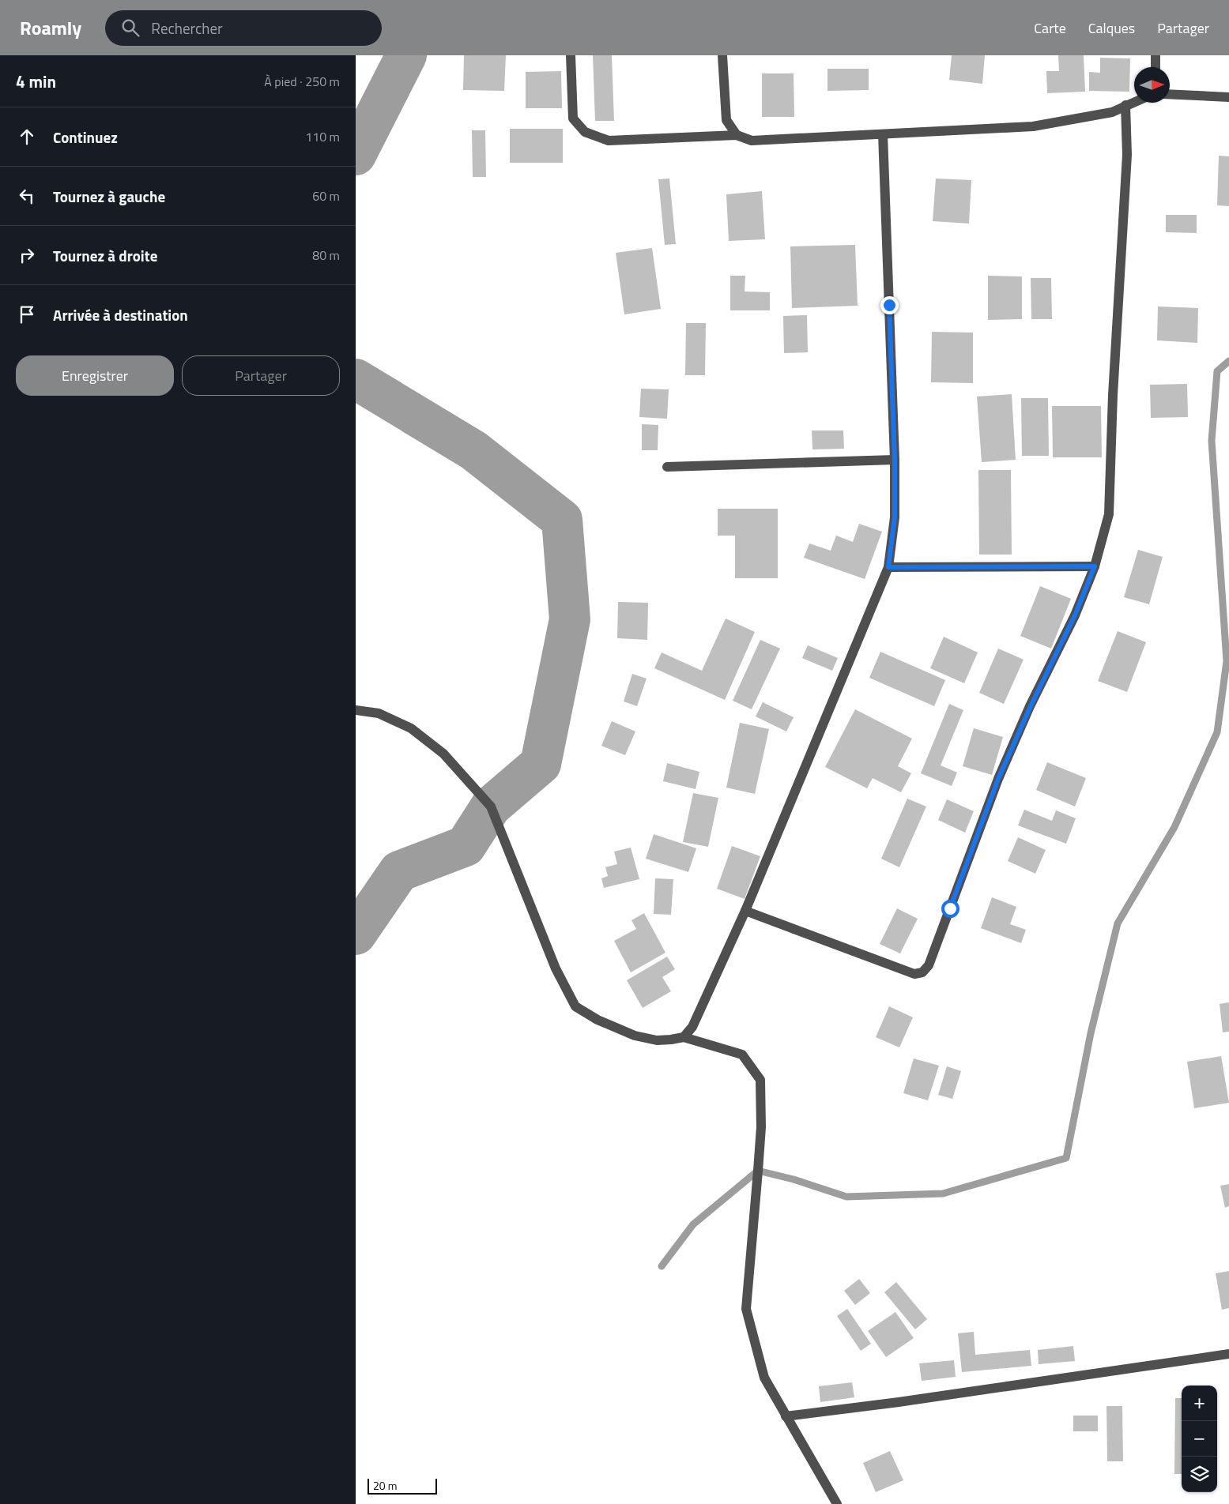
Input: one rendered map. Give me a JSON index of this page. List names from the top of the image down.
{
  "scale_bar": "20 m",
  "north": "right",
  "page": {
    "header": "Roamly",
    "search": "Rechercher",
    "nav": ["Carte", "Calques", "Partager"],
    "heading": ["4 min", "À pied · 250 m"],
    "list": [
      ["Continuez", "110 m"],
      ["Tournez à gauche", "60 m"],
      ["Tournez à droite", "80 m"],
      "Arrivée à destination"
    ],
    "buttons": ["Enregistrer", "Partager"],
    "map_buttons": ["+", "−"],
    "scale": "20 m"
  }
}
